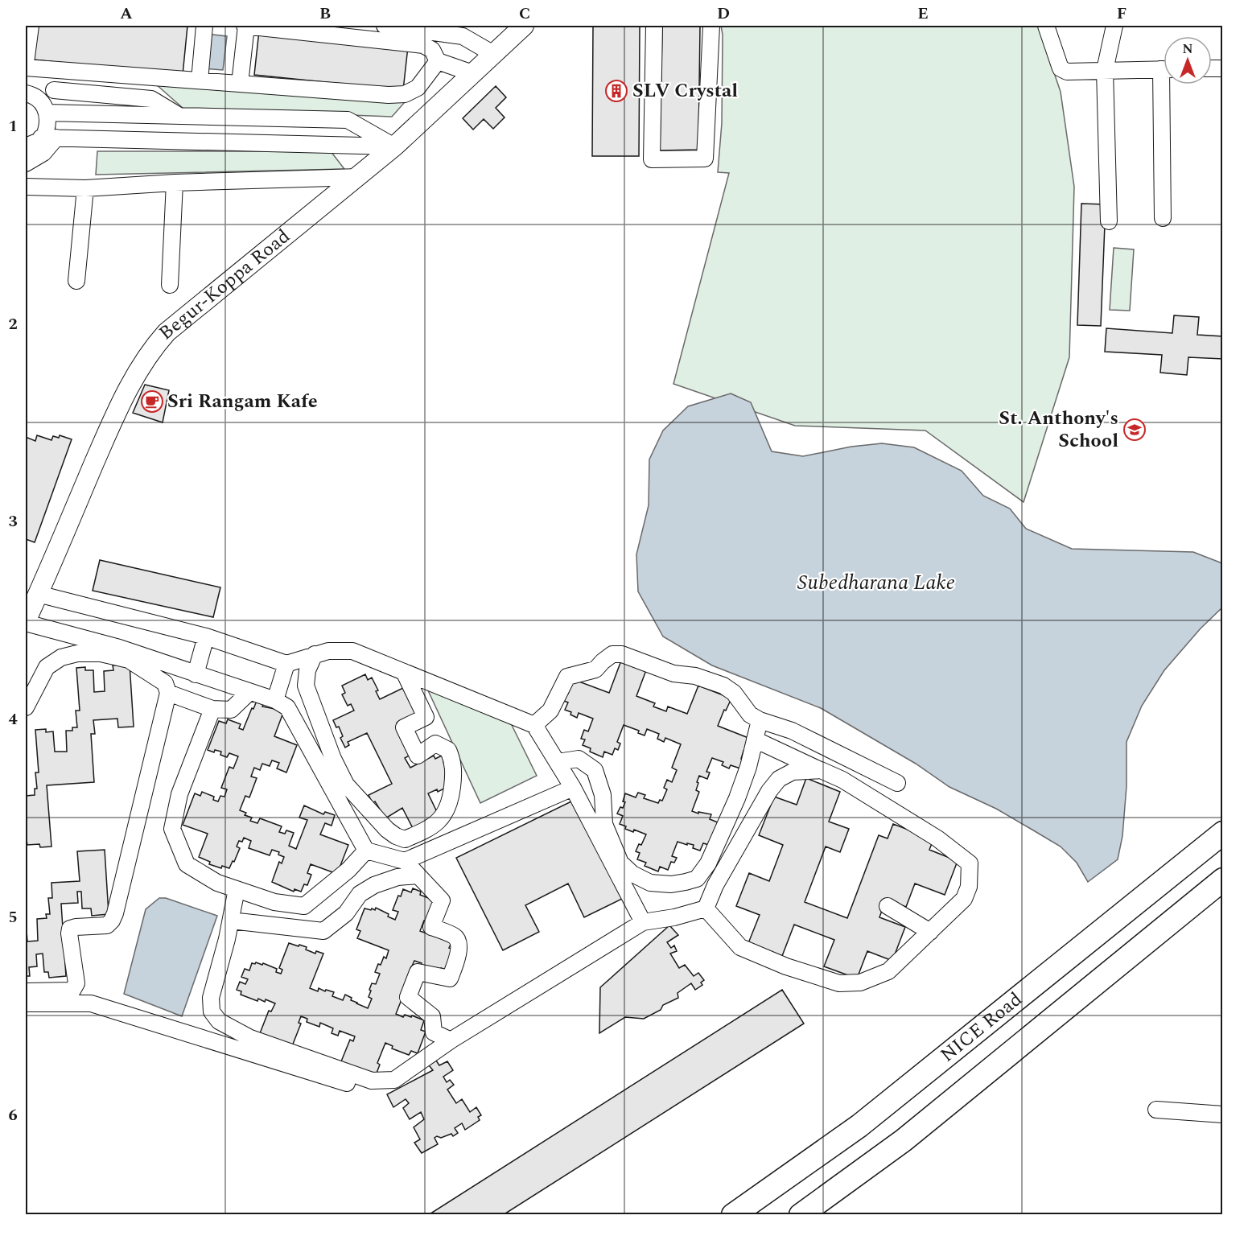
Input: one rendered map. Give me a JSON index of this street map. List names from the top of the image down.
{
  "streets": {
    "highway": ["NICE Road"],
    "main road": ["Begur-Koppa Road"]
  },
  "water": ["Subedharana Lake"],
  "places": {
    "building": ["SLV Crystal"],
    "cafe": ["Sri Rangam Kafe"],
    "school or university": ["St. Anthony's School"]
  },
  "north": "top",
  "grid": {
    "columns": [
      "A",
      "B",
      "C",
      "D",
      "E",
      "F"
    ],
    "rows": [
      "1",
      "2",
      "3",
      "4",
      "5",
      "6"
    ]
  }
}
